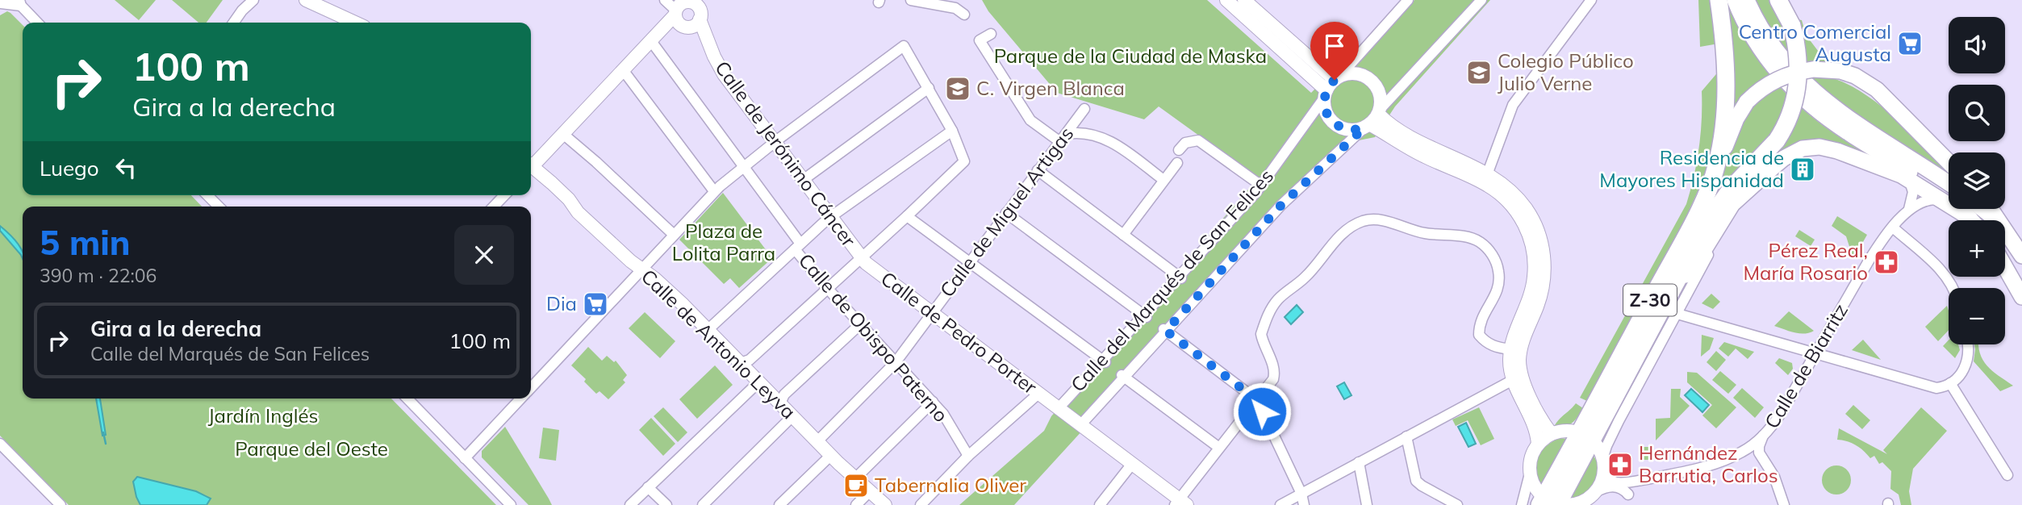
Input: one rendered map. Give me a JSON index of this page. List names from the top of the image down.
{
  "streets": {
    "highway": ["Z-30"],
    "street": [
      "Calle de Jerónimo Cáncer",
      "Calle de Miguel Artigas",
      "Calle del Marqués de San Felices",
      "Calle de Pedro Porter",
      "Calle de Obispo Paterno",
      "Calle de Antonio Leyva",
      "Calle de Biarritz"
    ]
  },
  "crossings": [
    ["Calle de Jerónimo Cáncer", "Calle de Pedro Porter"],
    ["Calle de Miguel Artigas", "Calle de Pedro Porter"],
    ["Calle de Miguel Artigas", "Calle de Obispo Paterno"],
    ["Calle de Miguel Artigas", "Calle de Antonio Leyva"],
    ["Calle del Marqués de San Felices", "Calle de Pedro Porter"]
  ],
  "parks": [
    "Parque de la Ciudad de Maska",
    "Plaza de Lolita Parra",
    "Jardín Inglés",
    "Parque del Oeste"
  ],
  "places": {
    "supermarket": ["Centro Comercial Augusta", "Dia"],
    "school or university": ["Colegio Público Julio Verne", "C. Virgen Blanca"],
    "building": ["Residencia de Mayores Hispanidad"],
    "pharmacy": ["Pérez Real, María Rosario", "Hernández Barrutia, Carlos"],
    "cafe": ["Tabernalia Oliver"]
  },
  "page": {
    "map_buttons": ["+", "−"],
    "turn": ["100 m", "Gira a la derecha"],
    "then": "Luego",
    "heading": ["5 min", "390 m · 22:06"],
    "list": [
      {
        "name": "Gira a la derecha",
        "note": "Calle del Marqués de San Felices",
        "value": "100 m"
      }
    ]
  }
}
